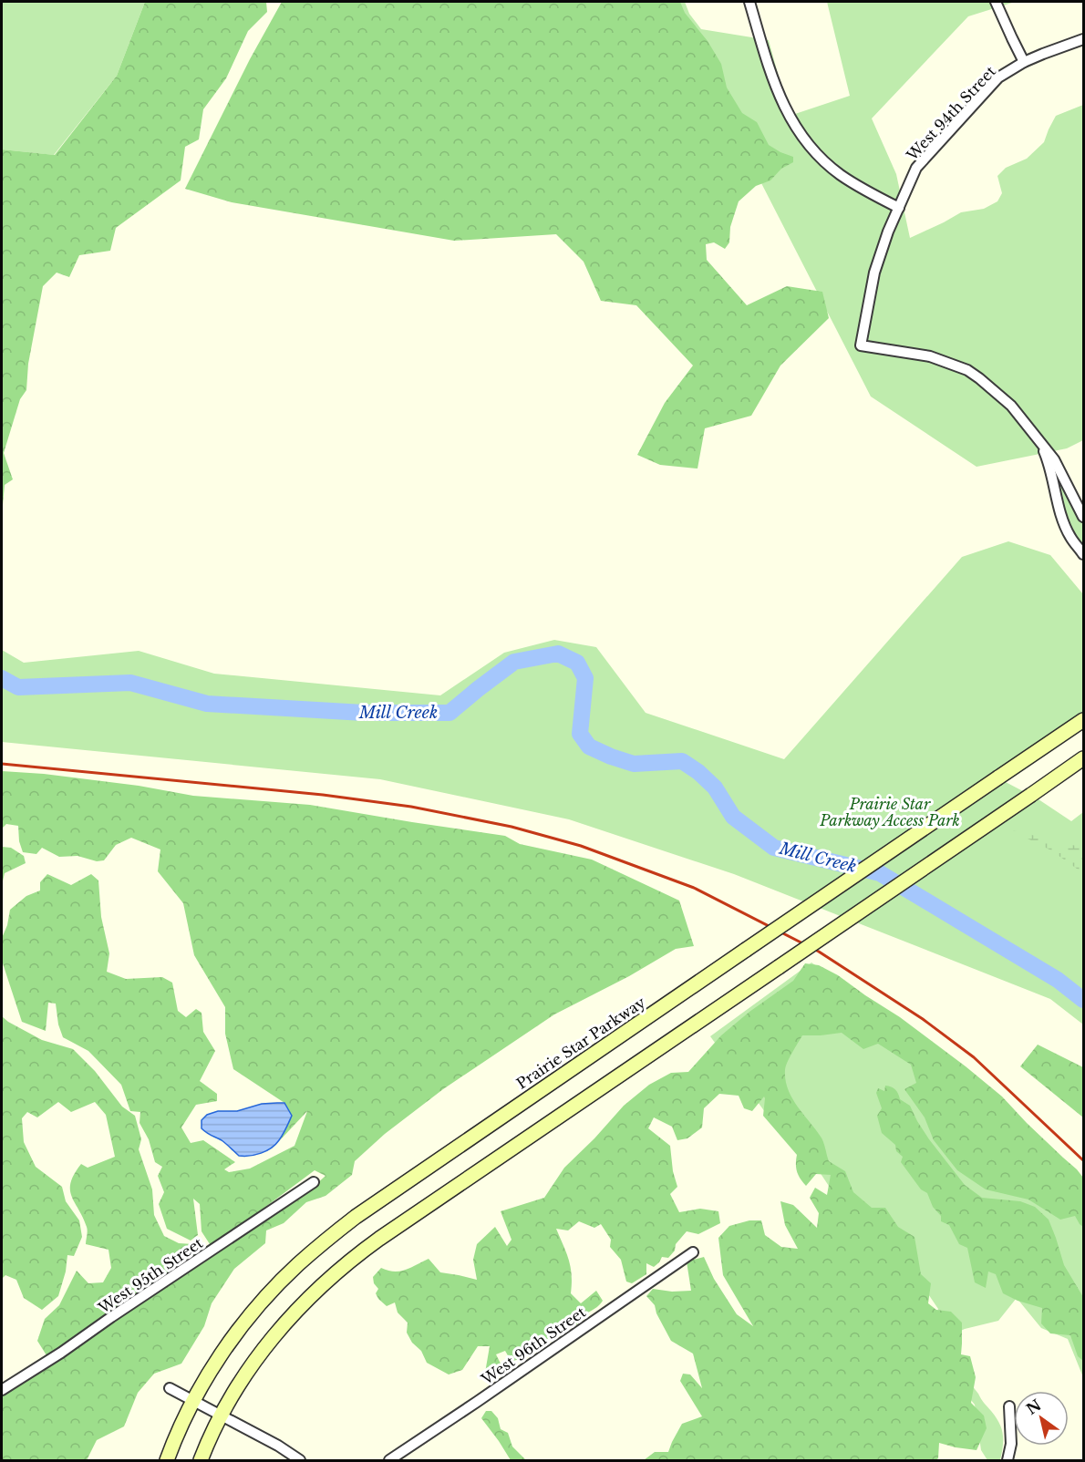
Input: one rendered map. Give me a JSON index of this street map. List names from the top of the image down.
{
  "streets": {
    "main road": ["Prairie Star Parkway"],
    "street": ["West 94th Street", "West 95th Street", "West 96th Street"]
  },
  "water": ["Mill Creek"],
  "parks": ["Prairie Star Parkway Access Park"],
  "north": "top left"
}
